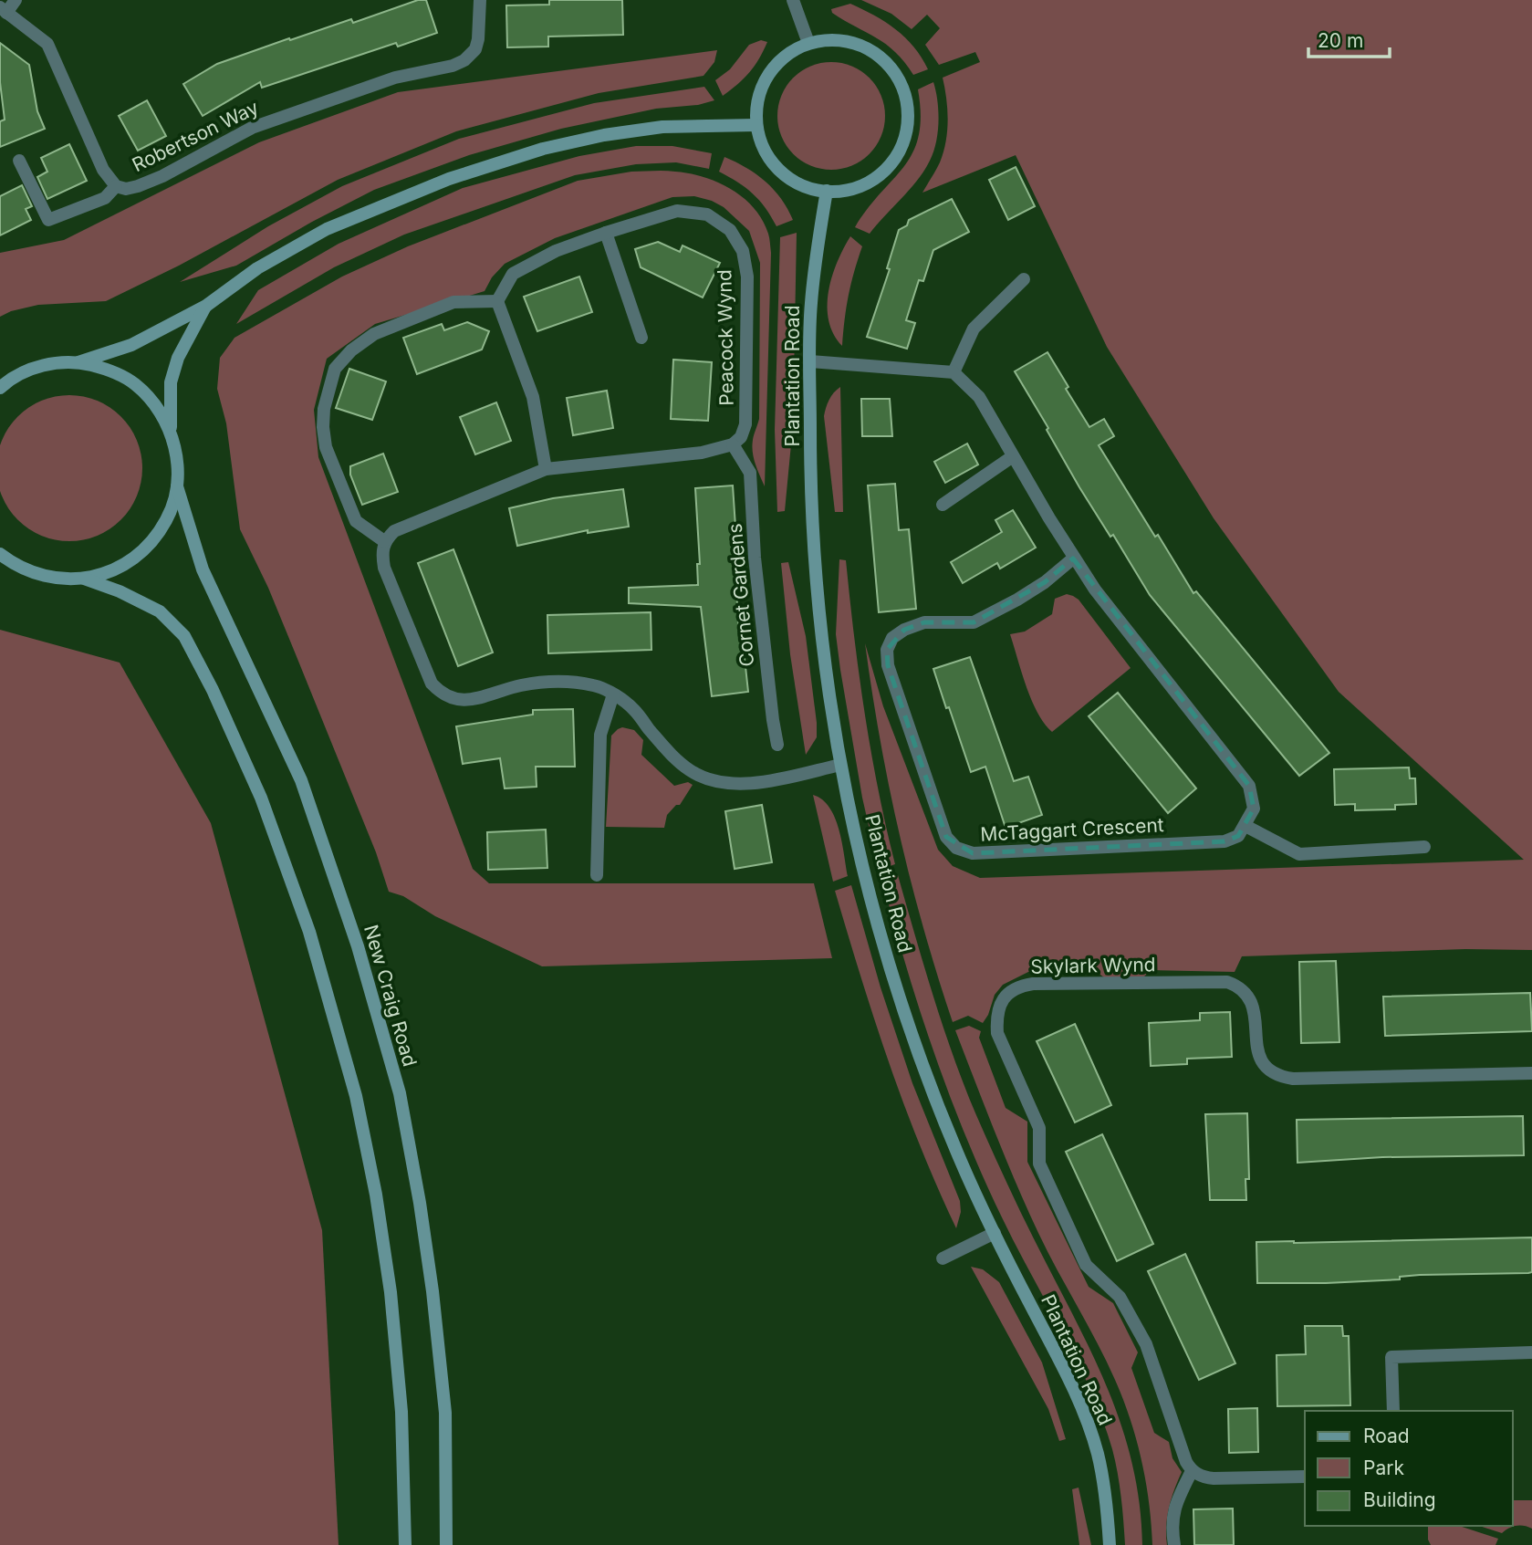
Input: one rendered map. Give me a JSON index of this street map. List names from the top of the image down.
{
  "streets": {
    "street": [
      "Robertson Way",
      "Peacock Wynd",
      "Plantation Road",
      "Cornet Gardens",
      "McTaggart Crescent",
      "Skylark Wynd",
      "New Craig Road"
    ]
  },
  "crossings": [
    ["Peacock Wynd", "Cornet Gardens"]
  ],
  "legend": ["Road", "Park", "Building"],
  "scale_bar": "20 m"
}
